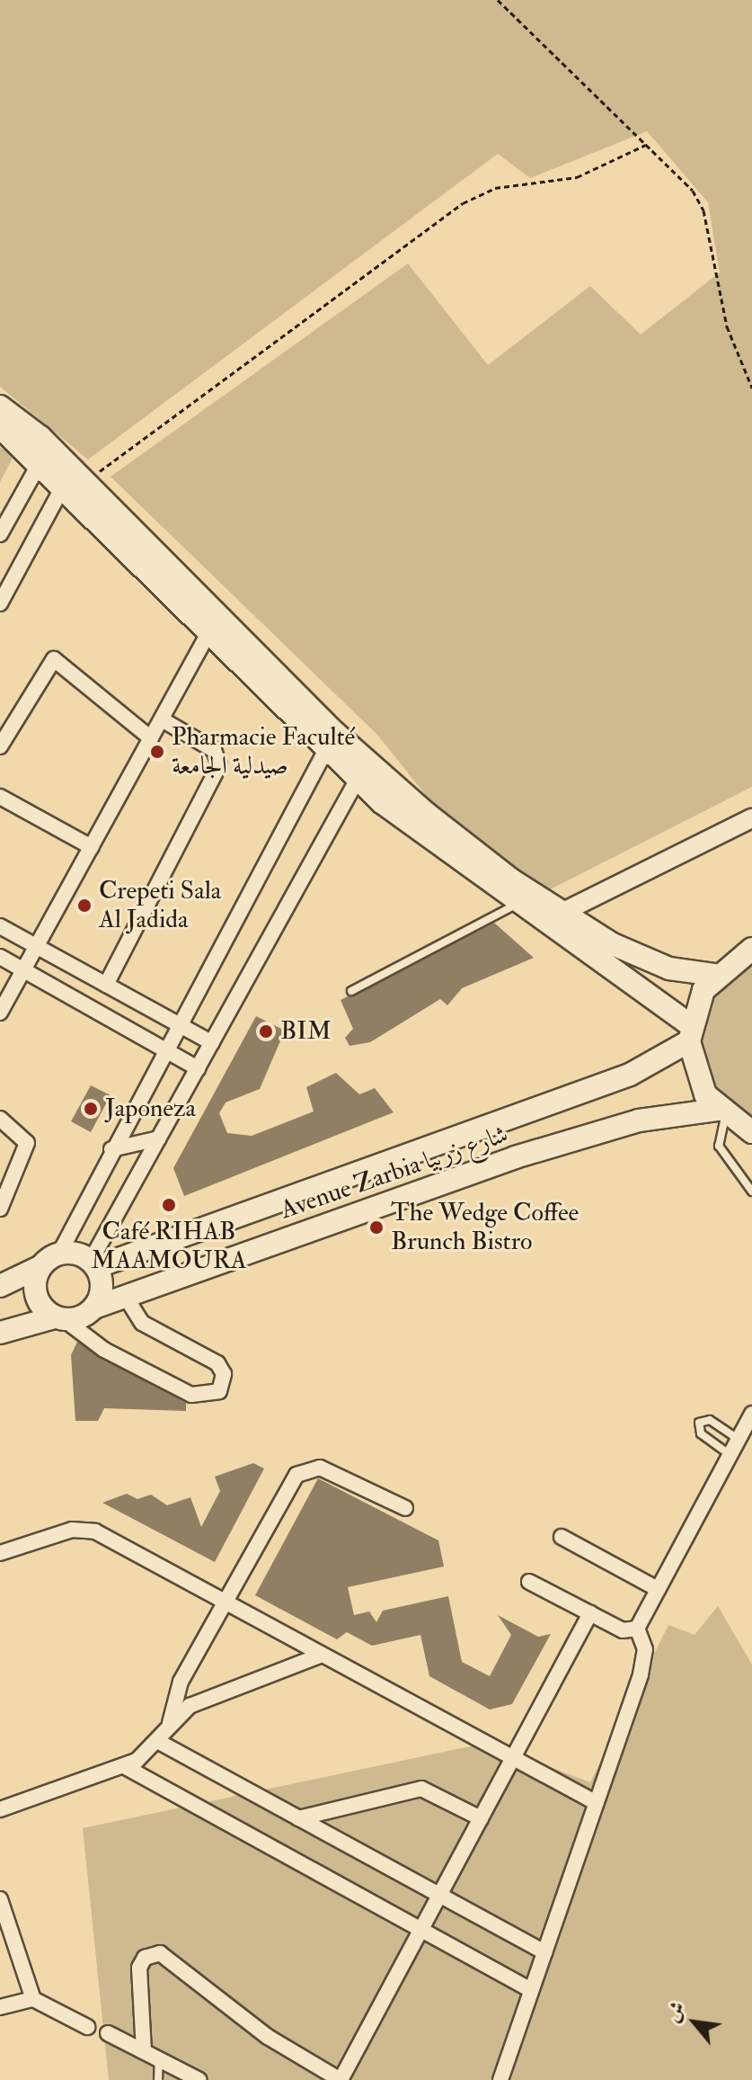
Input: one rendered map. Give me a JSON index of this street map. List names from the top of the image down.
{
  "streets": {
    "main road": ["Avenue Zarbia شارع زربيا"]
  },
  "places": [
    "Pharmacie Faculté صيدلية الجامعة",
    "Crepeti Sala Al Jadida",
    "BIM",
    "Japoneza",
    "Café RIHAB MAAMOURA",
    "The Wedge Coffee Brunch Bistro"
  ],
  "north": "top left"
}
